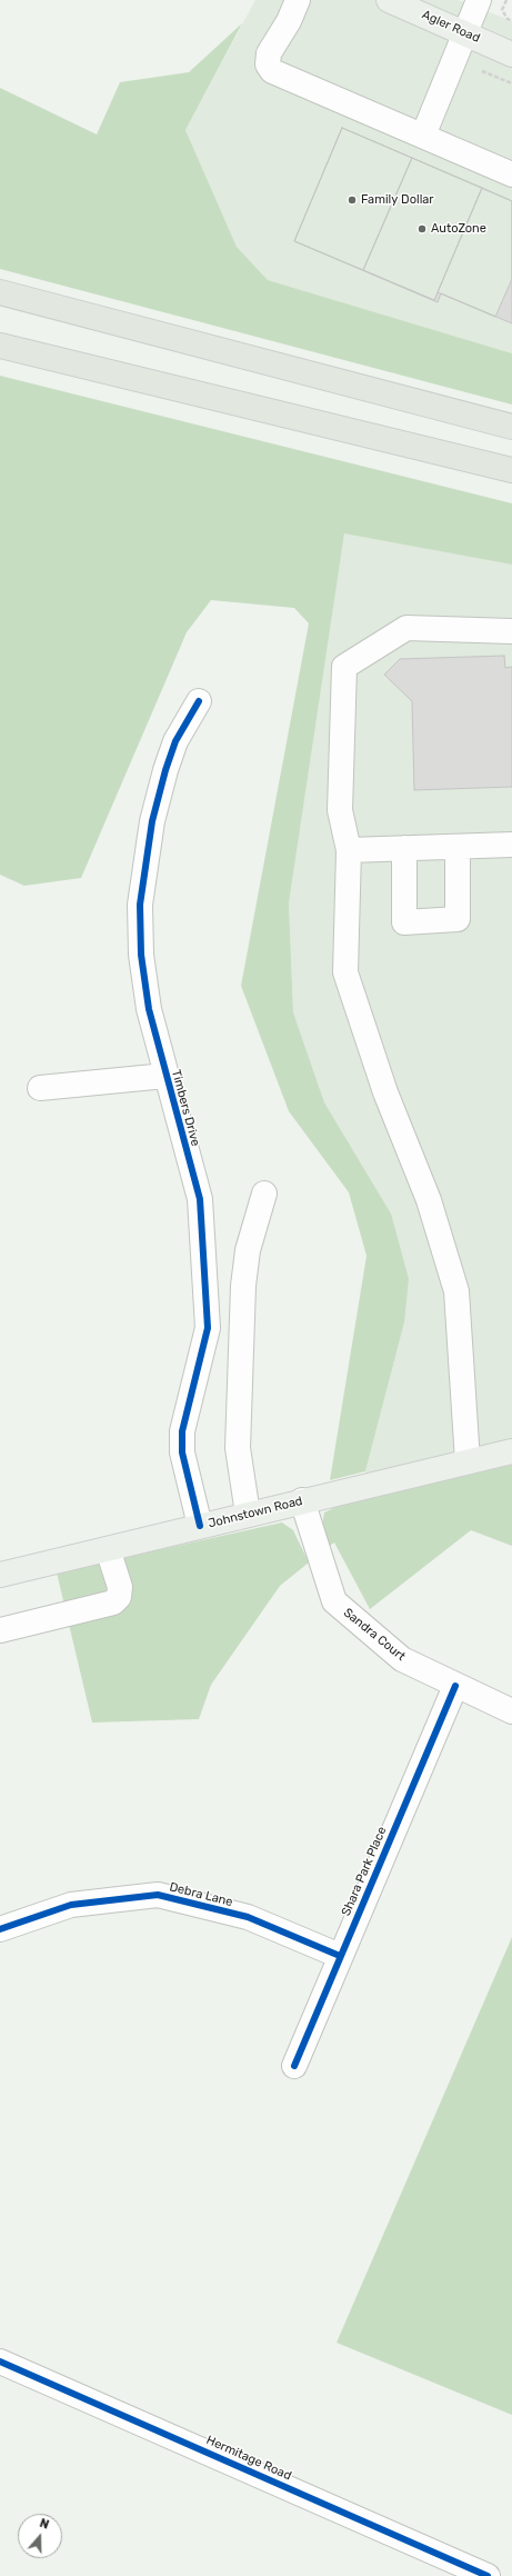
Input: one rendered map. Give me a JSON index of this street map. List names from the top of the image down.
{
  "streets": {
    "main road": ["Agler Road", "Johnstown Road"],
    "street": [
      "Timbers Drive",
      "Sandra Court",
      "Shara Park Place",
      "Debra Lane",
      "Hermitage Road"
    ]
  },
  "crossings": [
    ["Timbers Drive", "Johnstown Road"],
    ["Johnstown Road", "Sandra Court"],
    ["Sandra Court", "Shara Park Place"],
    ["Shara Park Place", "Debra Lane"]
  ],
  "places": ["Family Dollar", "AutoZone"],
  "north": "top"
}
